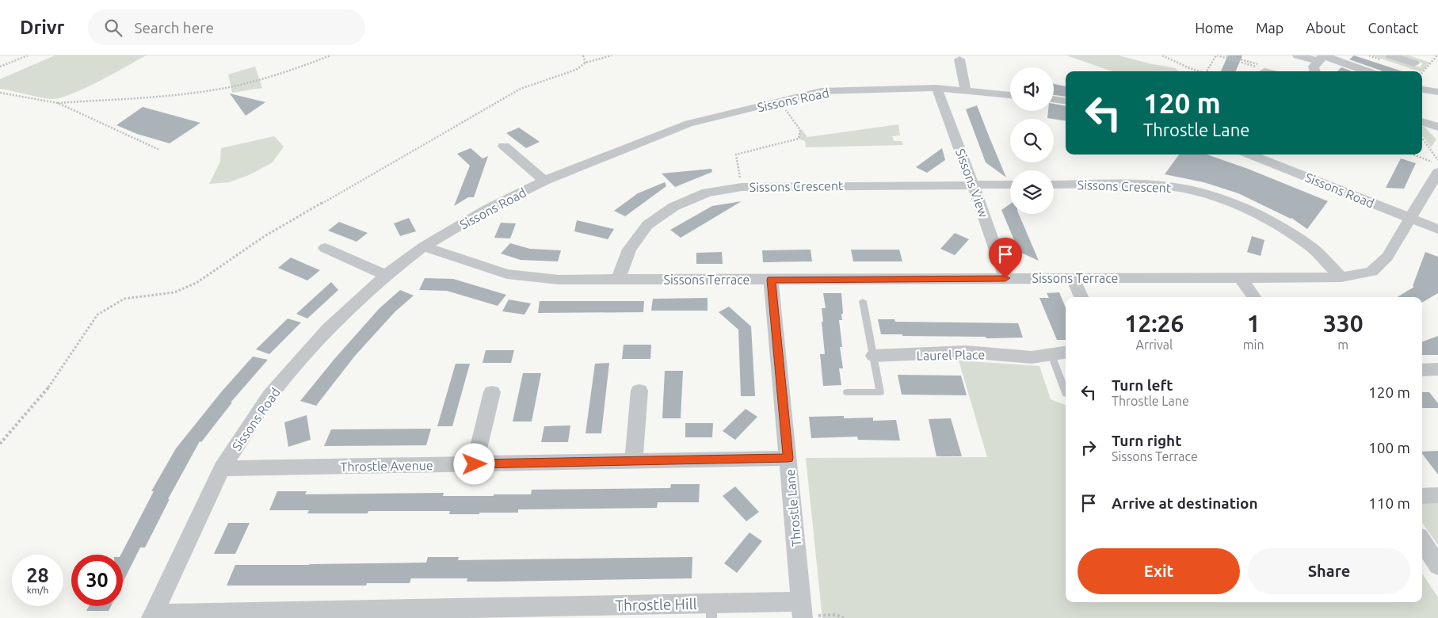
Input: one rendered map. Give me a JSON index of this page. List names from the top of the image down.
{
  "streets": {
    "street": [
      "Sissons Road",
      "Sissons View",
      "Sissons Crescent",
      "Sissons Terrace",
      "Laurel Place",
      "Throstle Avenue",
      "Throstle Lane",
      "Throstle Hill"
    ]
  },
  "crossings": [
    ["Sissons Road", "Sissons View"],
    ["Sissons Road", "Sissons Terrace"],
    ["Sissons Road", "Throstle Avenue"],
    ["Sissons Road", "Throstle Hill"],
    ["Sissons View", "Sissons Crescent"],
    ["Sissons View", "Sissons Terrace"],
    ["Sissons Crescent", "Sissons Terrace"],
    ["Sissons Terrace", "Throstle Lane"],
    ["Throstle Avenue", "Throstle Lane"],
    ["Throstle Lane", "Throstle Hill"]
  ],
  "page": {
    "header": "Drivr",
    "search": "Search here",
    "nav": [
      "Home",
      "Map",
      "About",
      "Contact"
    ],
    "turn": ["120 m", "Throstle Lane"],
    "eta": [
      "12:26",
      "Arrival",
      "1",
      "min",
      "330",
      "m"
    ],
    "list": [
      {
        "name": "Turn left",
        "note": "Throstle Lane",
        "value": "120 m"
      },
      {
        "name": "Turn right",
        "note": "Sissons Terrace",
        "value": "100 m"
      },
      {
        "name": "Arrive at destination",
        "value": "110 m"
      }
    ],
    "buttons": ["Exit", "Share"],
    "speed": "28 km/h",
    "limit": "30"
  }
}
